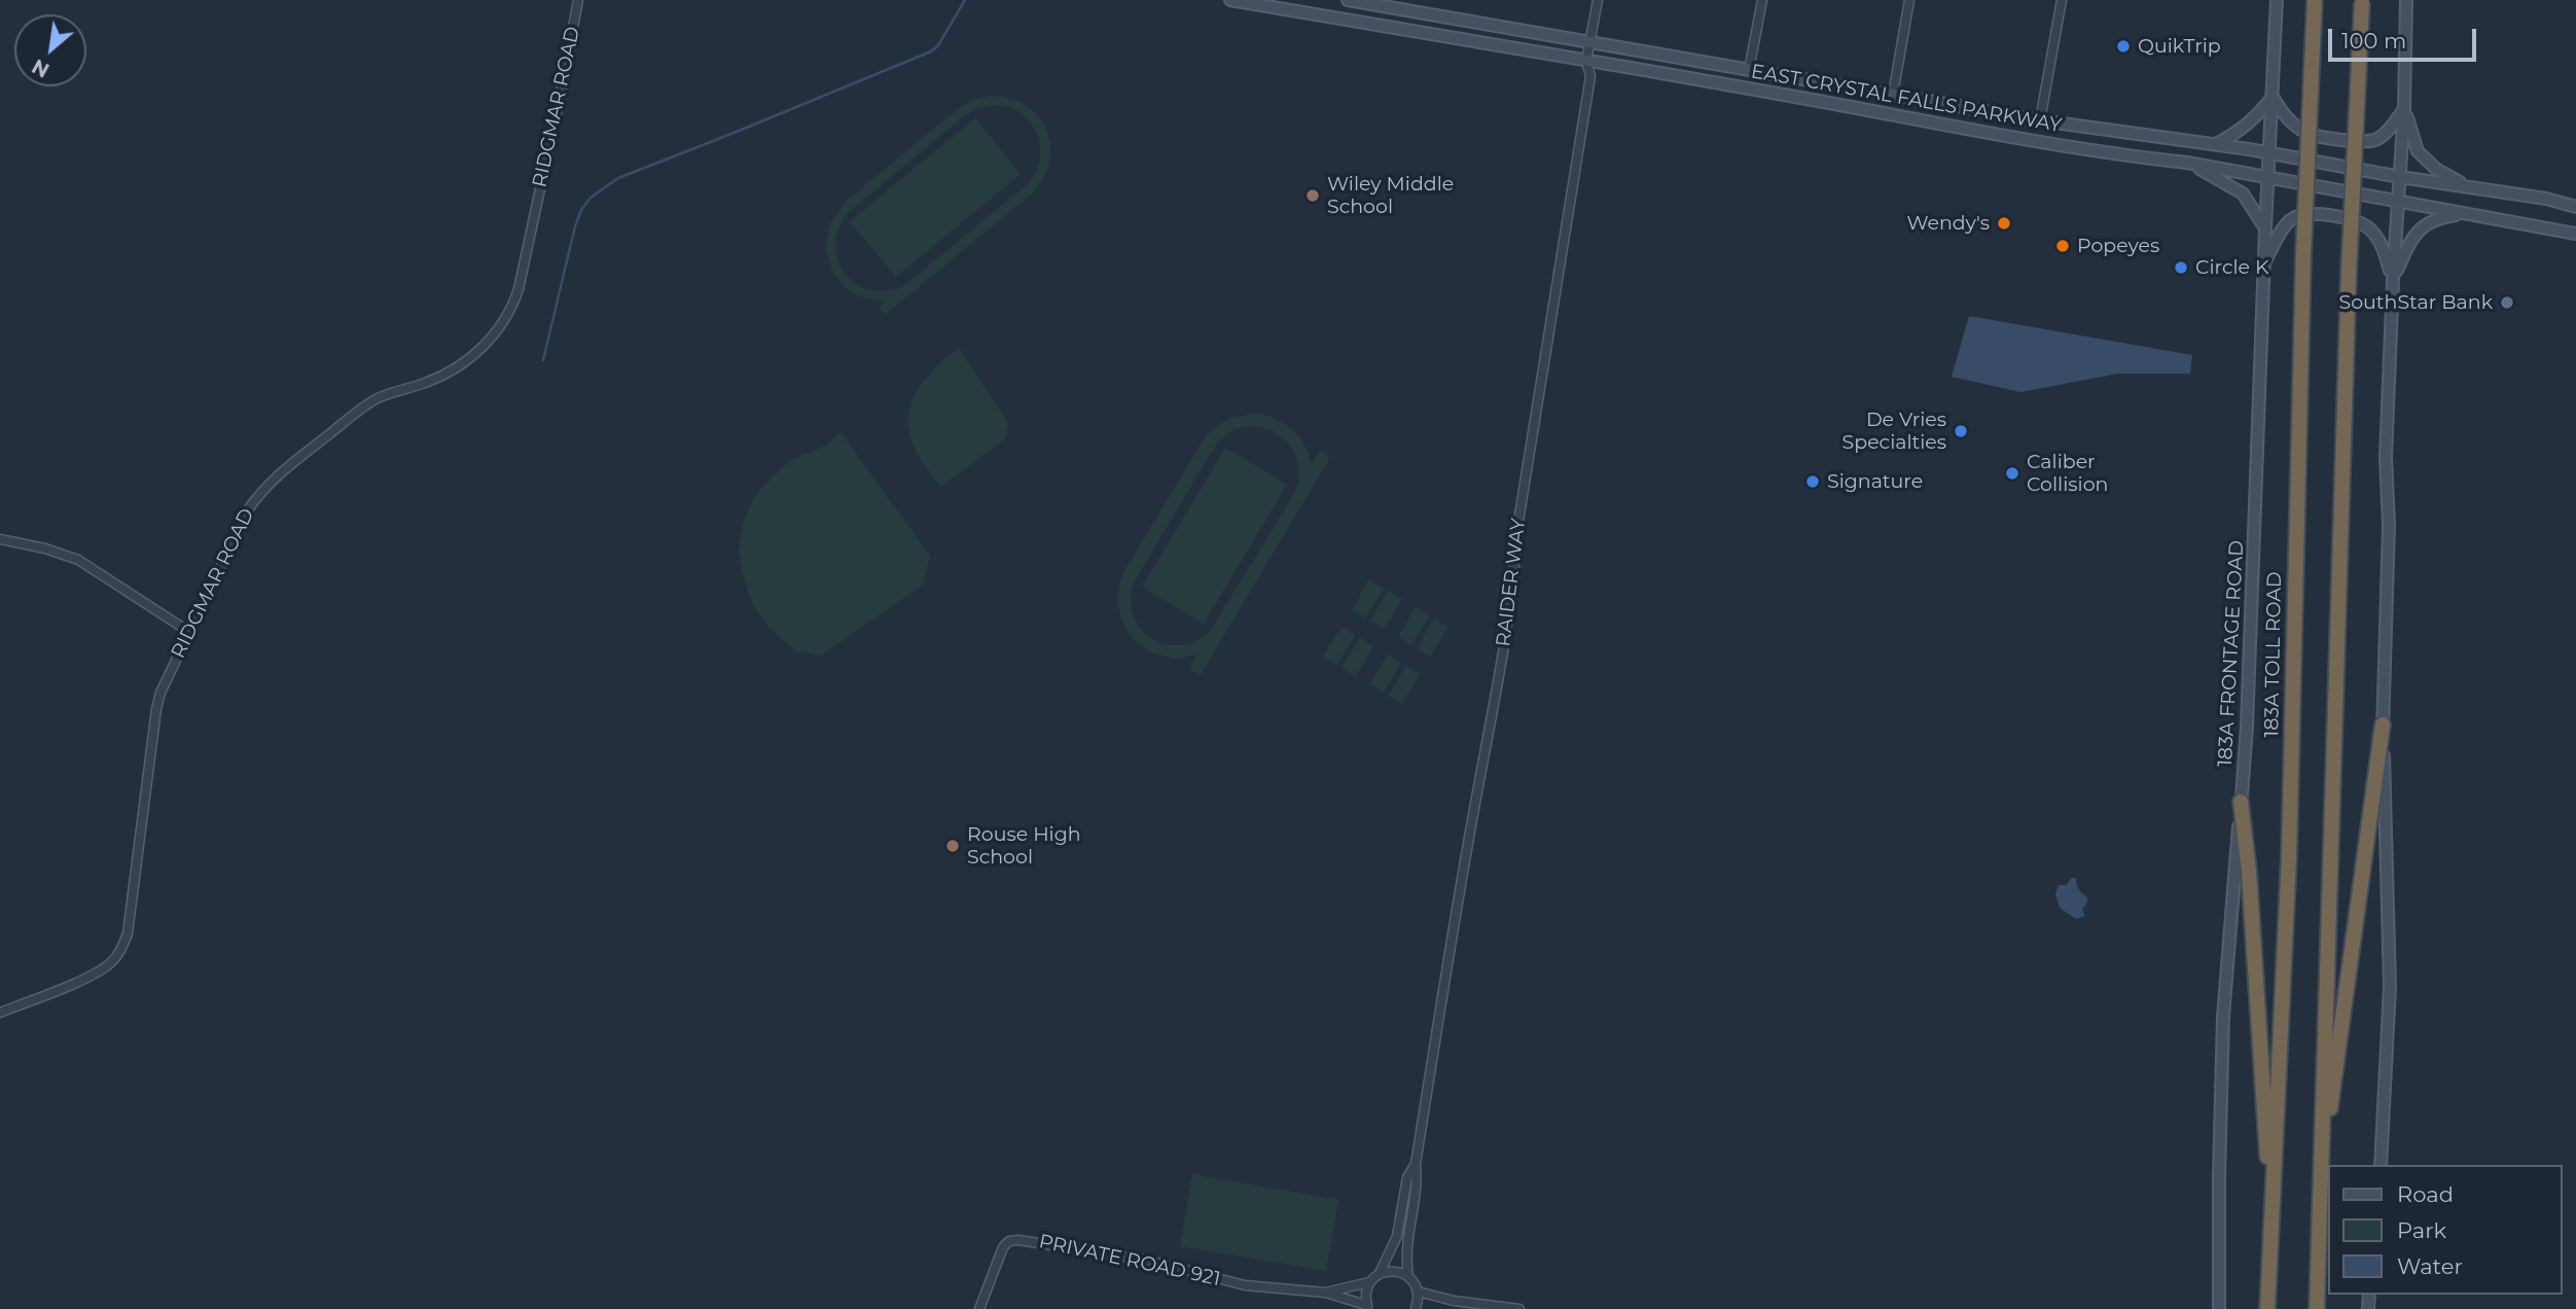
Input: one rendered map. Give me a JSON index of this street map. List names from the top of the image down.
{
  "streets": {
    "highway": ["183A TOLL ROAD"],
    "main road": ["EAST CRYSTAL FALLS PARKWAY", "183A FRONTAGE ROAD"],
    "street": ["RIDGMAR ROAD", "RAIDER WAY", "PRIVATE ROAD 921"]
  },
  "crossings": [
    ["EAST CRYSTAL FALLS PARKWAY", "RAIDER WAY"],
    ["EAST CRYSTAL FALLS PARKWAY", "183A FRONTAGE ROAD"]
  ],
  "places": [
    "QuikTrip",
    "Wiley Middle School",
    "Wendy's",
    "Popeyes",
    "Circle K",
    "SouthStar Bank",
    "De Vries Specialties",
    "Caliber Collision",
    "Signature",
    "Rouse High School"
  ],
  "legend": ["Road", "Park", "Water"],
  "scale_bar": "100 m",
  "north": "bottom left"
}
